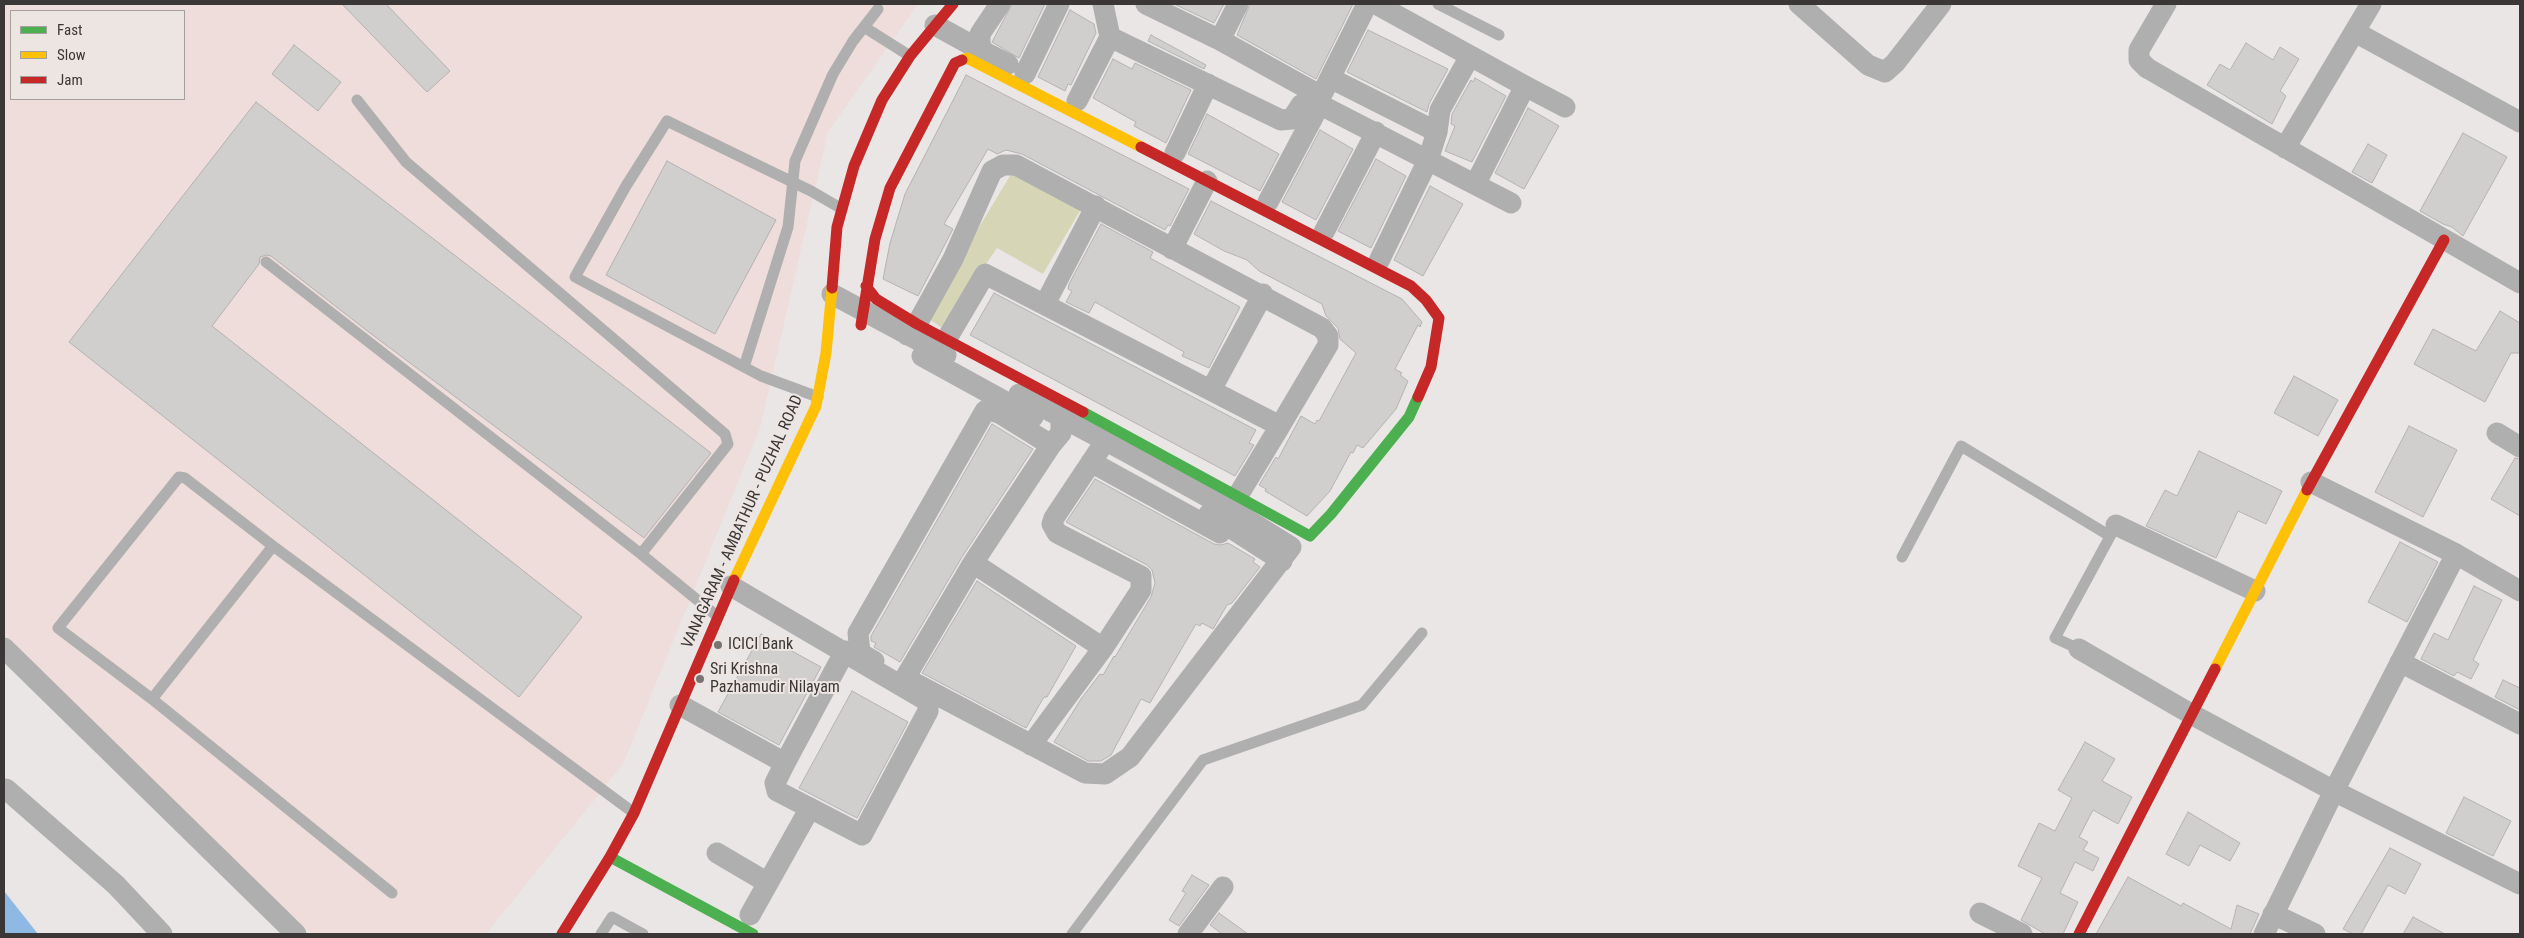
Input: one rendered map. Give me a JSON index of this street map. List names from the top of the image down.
{
  "streets": {
    "street": ["VANAGARAM - AMBATHUR - PUZHAL ROAD"]
  },
  "places": ["ICICI Bank", "Sri Krishna Pazhamudir Nilayam"],
  "legend": ["Fast", "Slow", "Jam"]
}
